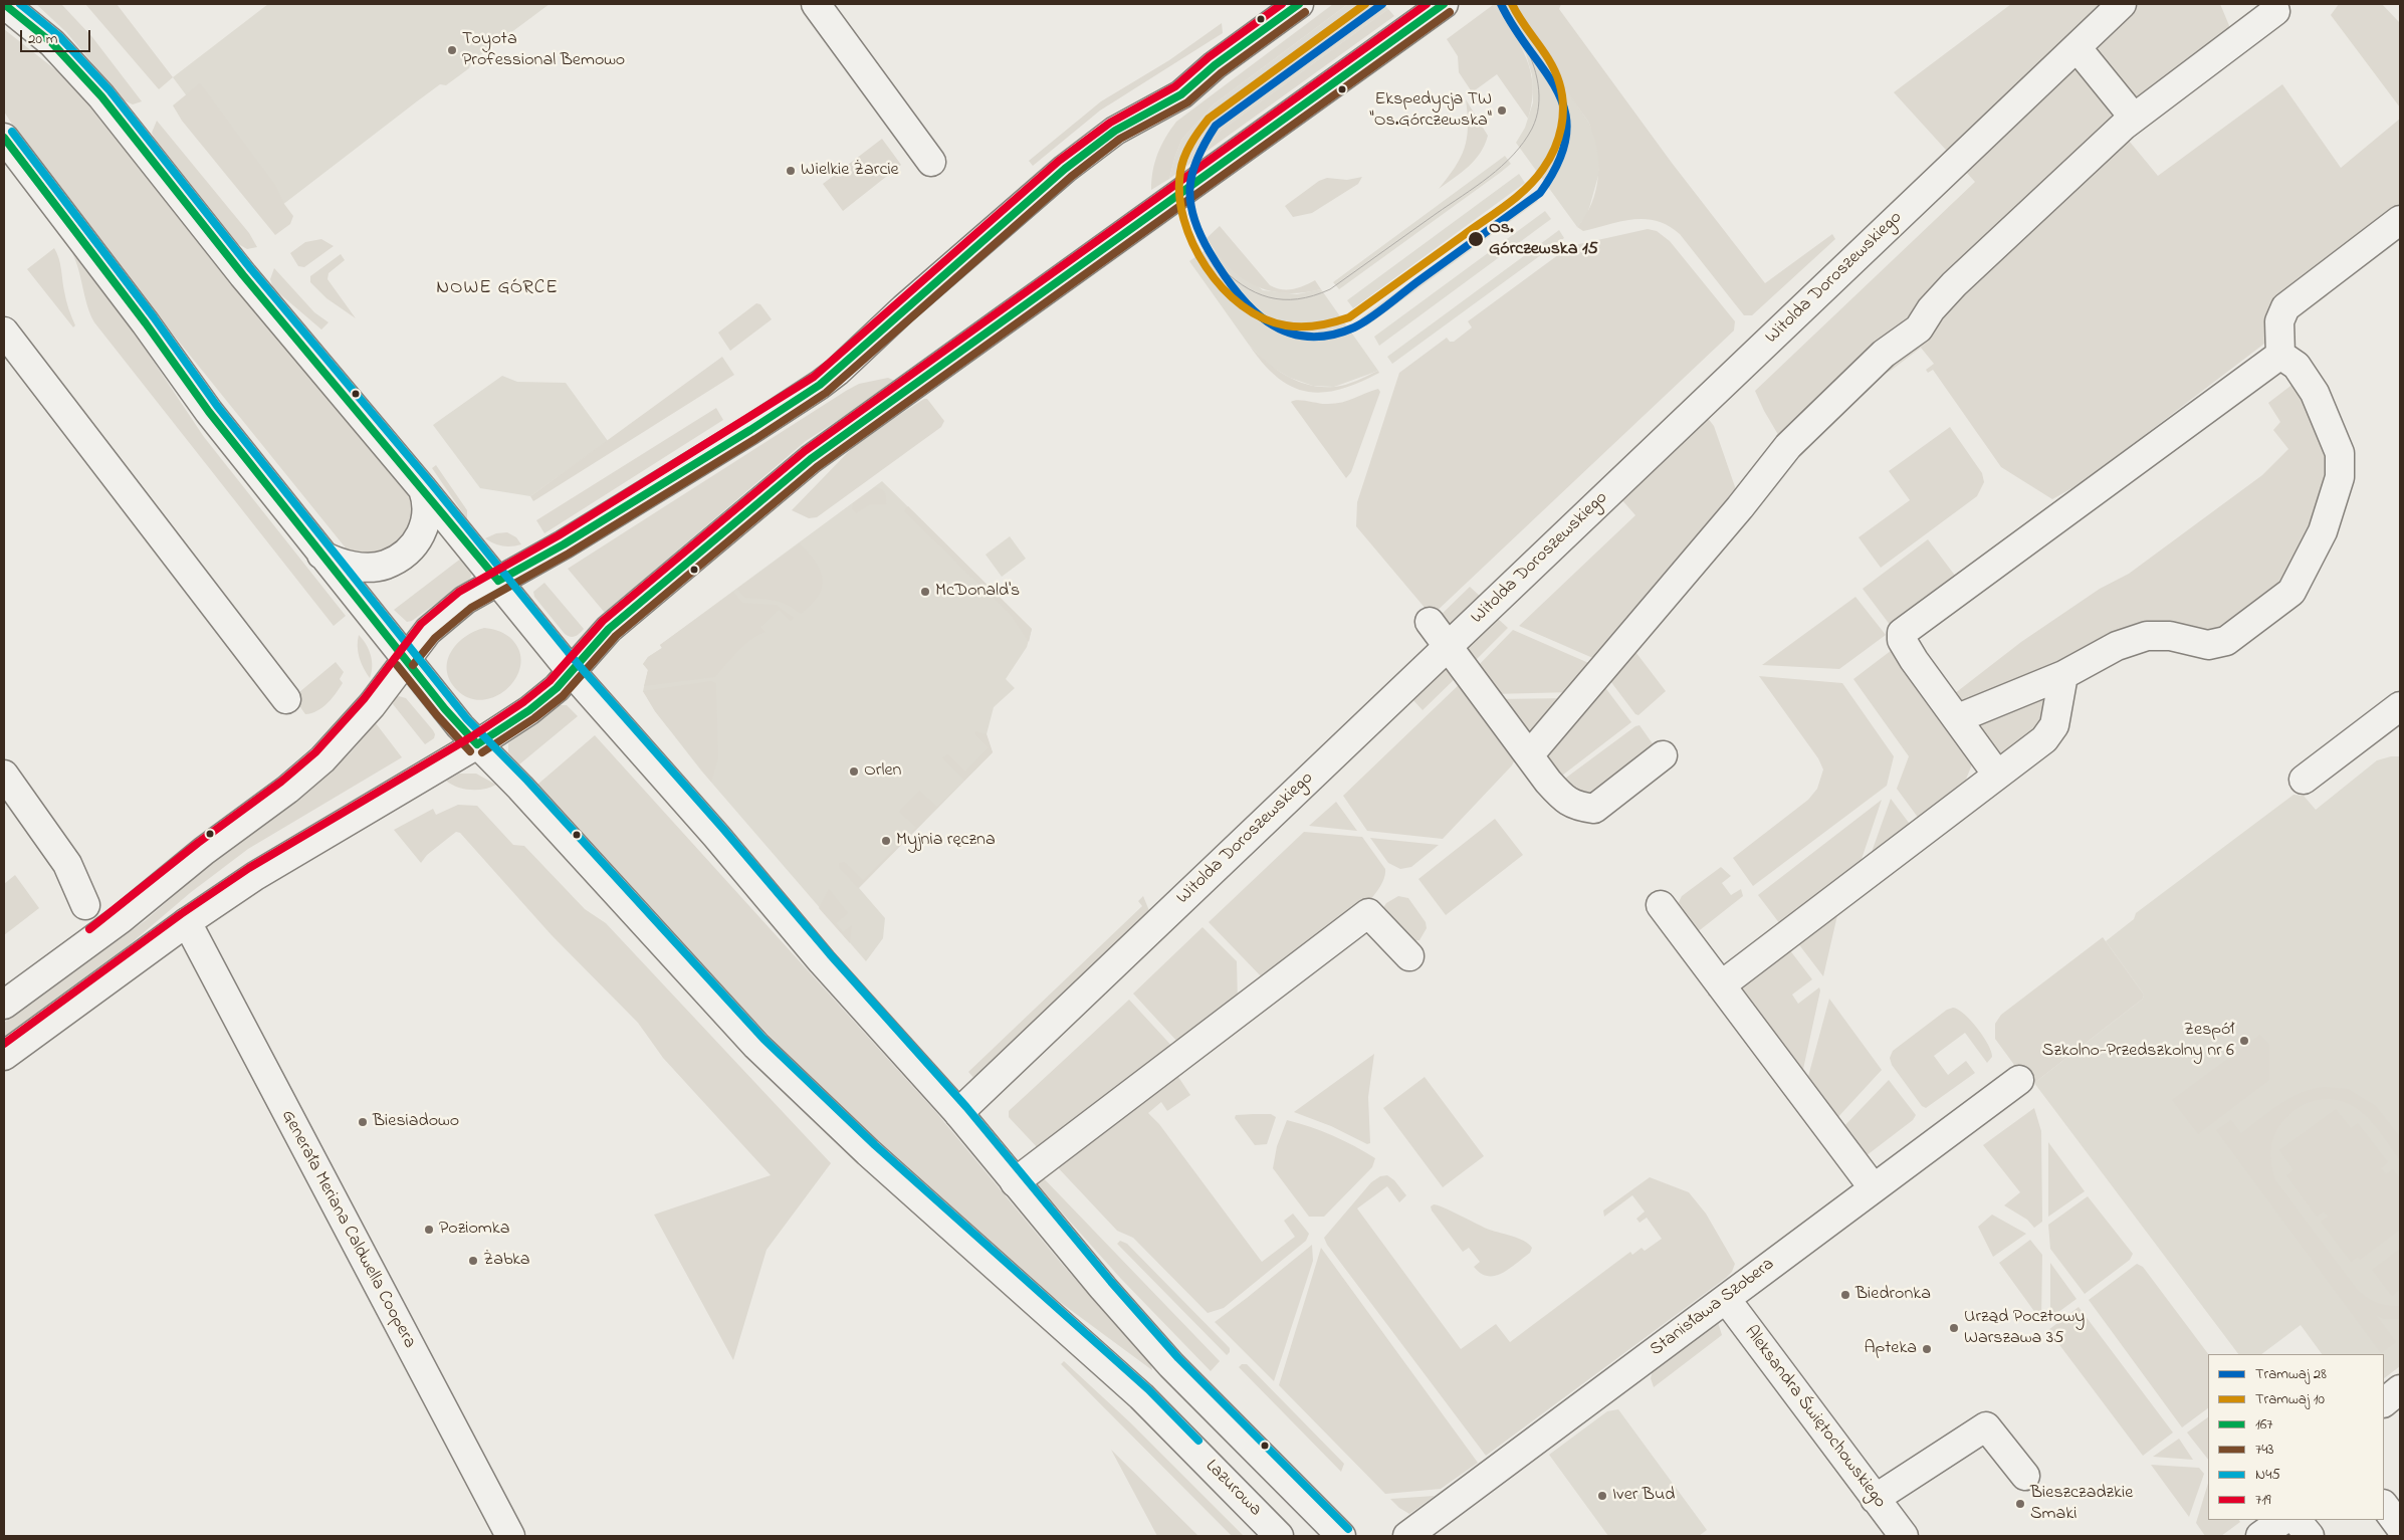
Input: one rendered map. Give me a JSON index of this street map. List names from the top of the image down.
{
  "streets": {
    "street": [
      "Witolda Doroszewskiego",
      "Generała Meriana Caldwella Coopera",
      "Stanisława Szobera",
      "Aleksandra Świętochowskiego",
      "Lazurowa"
    ]
  },
  "crossings": [
    ["Stanisława Szobera", "Aleksandra Świętochowskiego"]
  ],
  "districts": ["NOWE GÓRCE"],
  "places": [
    "Toyota Professional Bemowo",
    "Ekspedycja TW \"Os.Górczewska\"",
    "Wielkie Żarcie",
    "Os. Górczewska 15",
    "McDonald's",
    "Orlen",
    "Myjnia ręczna",
    "Zespół Szkolno-Przedszkolny nr 6",
    "Biesiadowo",
    "Poziomka",
    "Żabka",
    "Biedronka",
    "Urząd Pocztowy Warszawa 35",
    "Apteka",
    "Iver Bud",
    "Bieszczadzkie Smaki"
  ],
  "lines": [
    "tram line 28",
    "tram line 10",
    "transit line 167",
    "transit line N45",
    "transit line 719",
    "transit line 743"
  ],
  "legend": [
    "Tramwaj 28",
    "Tramwaj 10",
    "167",
    "743",
    "N45",
    "719"
  ],
  "scale_bar": "20 m"
}
